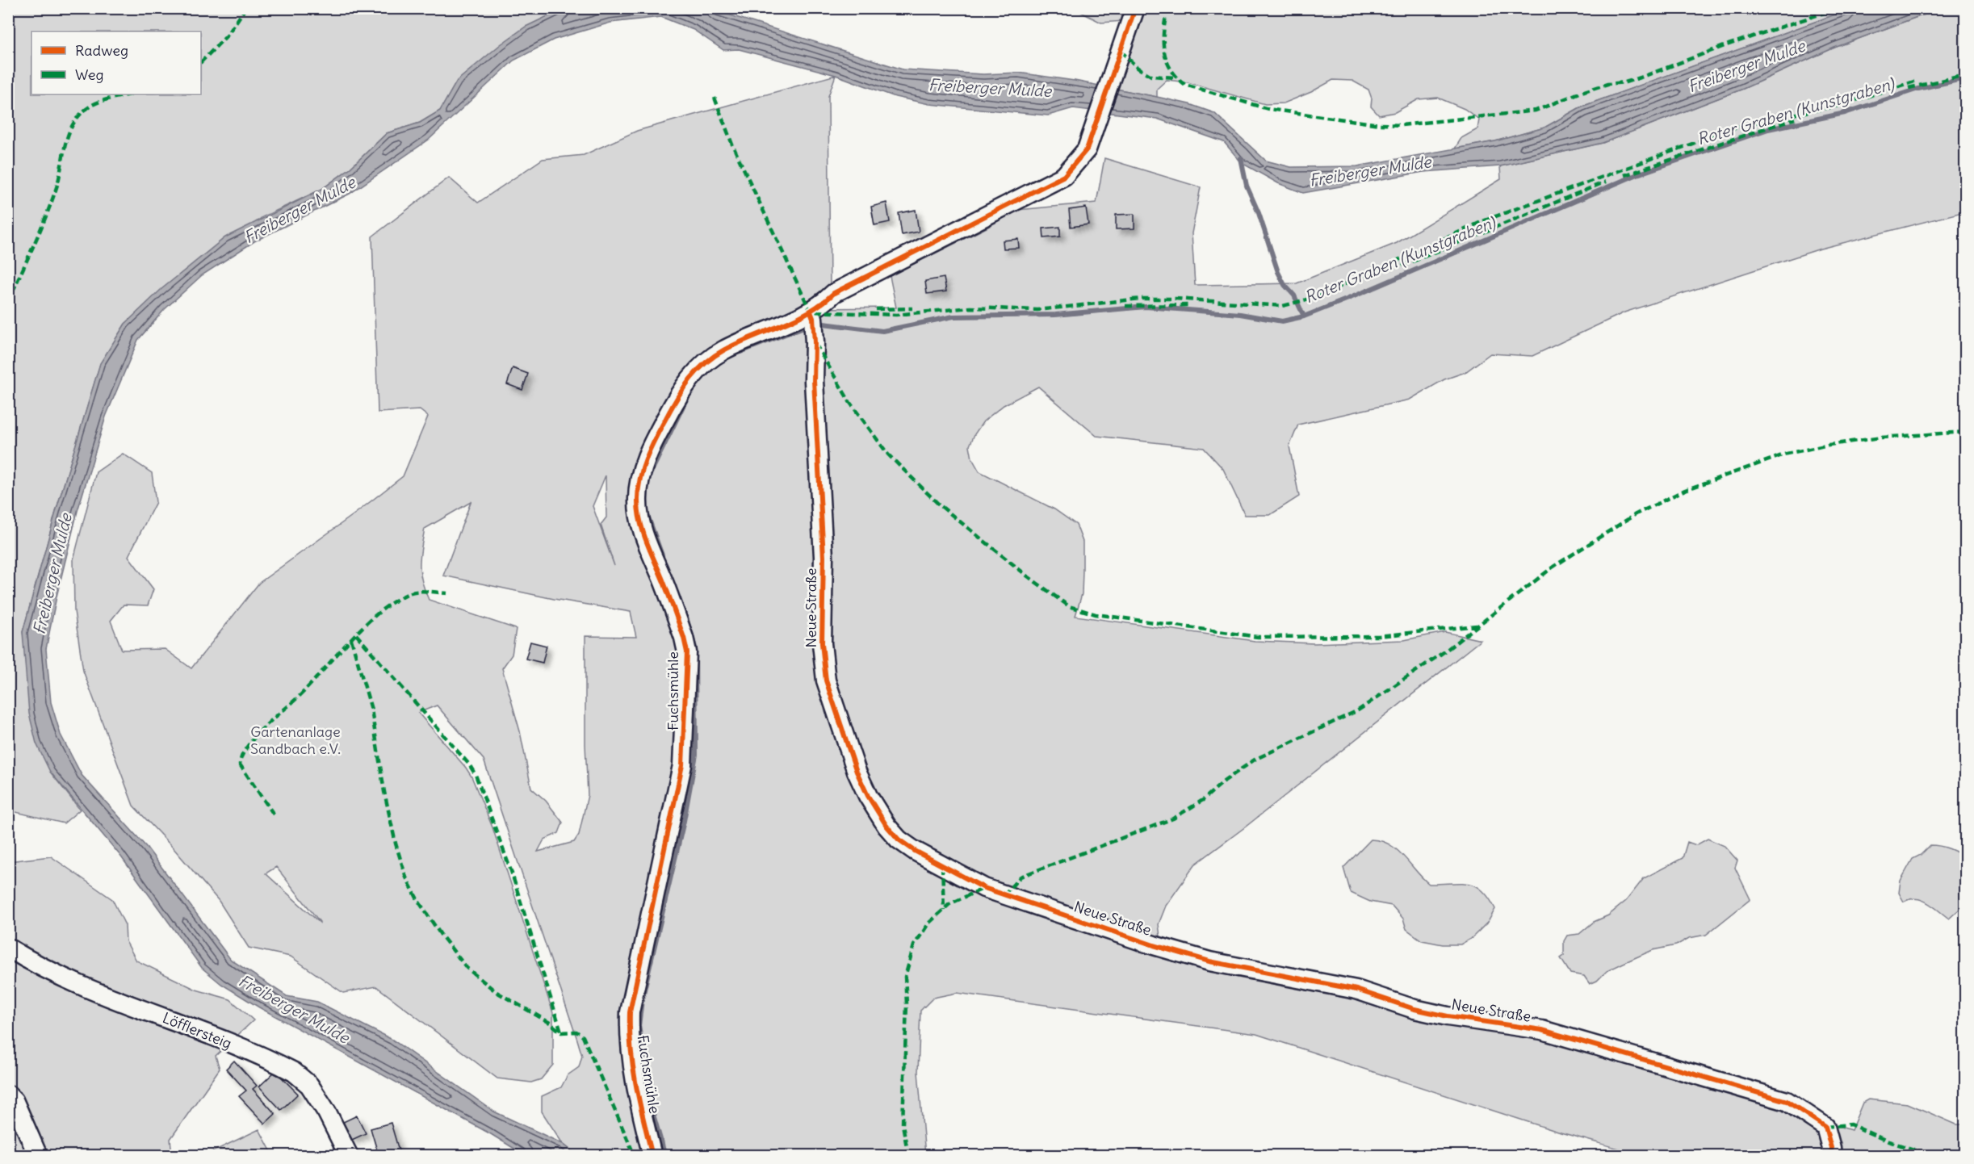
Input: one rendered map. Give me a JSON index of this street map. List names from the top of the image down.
{
  "streets": {
    "street": ["Neue Straße", "Fuchsmühle", "Löfflersteig"]
  },
  "crossings": [
    ["Neue Straße", "Fuchsmühle"]
  ],
  "water": ["Freiberger Mulde", "Roter Graben (Kunstgraben)"],
  "parks": ["Gartenanlage Sandbach e.V."],
  "legend": ["Radweg", "Weg"]
}
